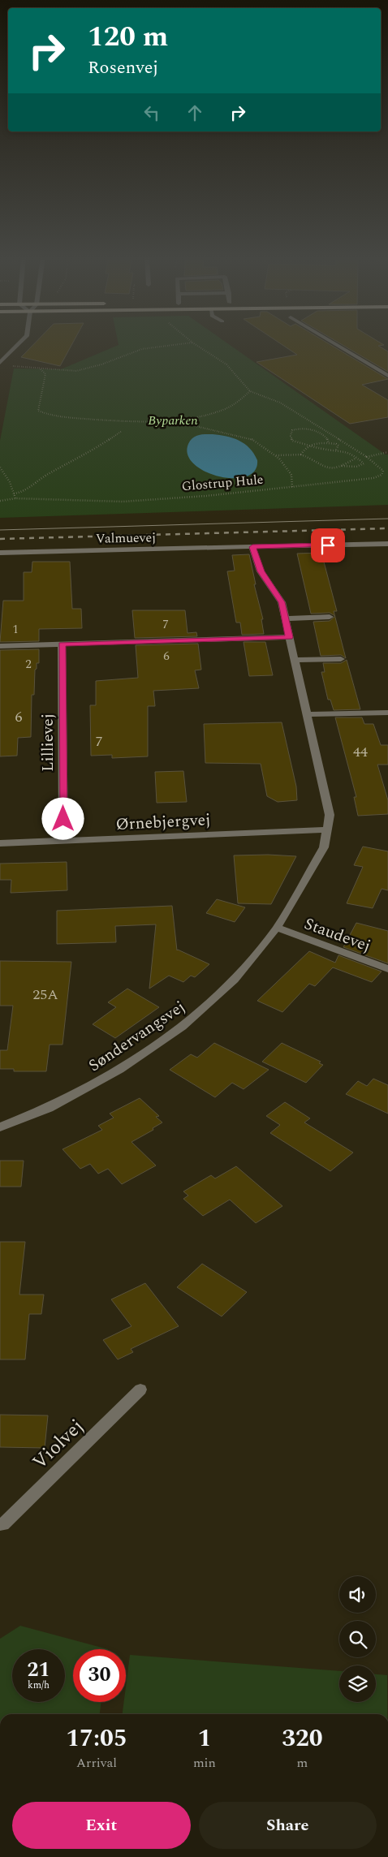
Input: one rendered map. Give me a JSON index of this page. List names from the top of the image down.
{
  "streets": {
    "street": [
      "Valmuevej",
      "Lillievej",
      "Ørnebjergvej",
      "Staudevej",
      "Søndervangsvej",
      "Violvej"
    ],
    "path": ["Glostrup Hule"]
  },
  "crossings": [
    ["Valmuevej", "Søndervangsvej"],
    ["Lillievej", "Ørnebjergvej"],
    ["Ørnebjergvej", "Søndervangsvej"],
    ["Staudevej", "Søndervangsvej"]
  ],
  "parks": ["Byparken"],
  "house_numbers": [
    "7",
    "1",
    "6",
    "2",
    "6",
    "7",
    "44",
    "25A"
  ],
  "page": {
    "turn": ["120 m", "Rosenvej"],
    "speed": "21 km/h",
    "limit": "30",
    "eta": [
      "17:05",
      "Arrival",
      "1",
      "min",
      "320",
      "m"
    ],
    "buttons": ["Exit", "Share"]
  }
}
